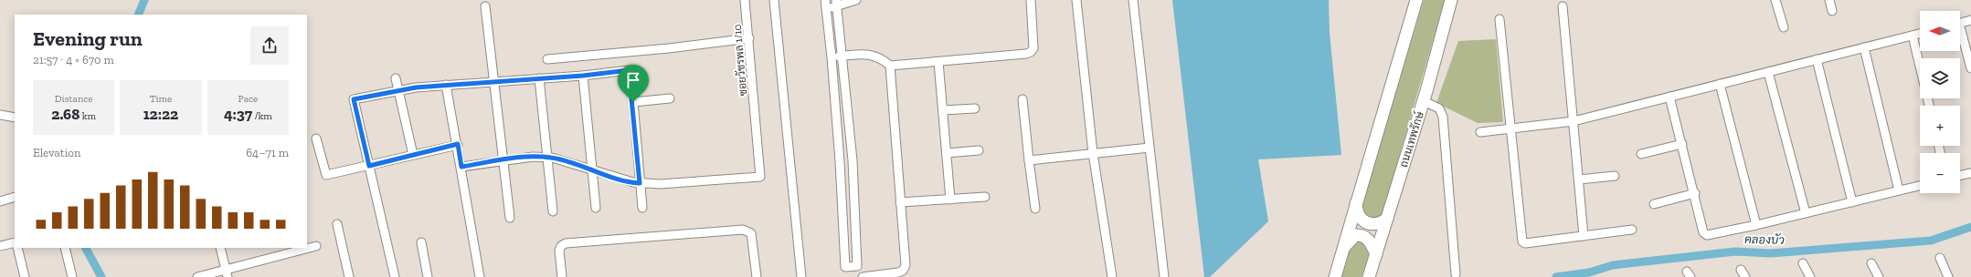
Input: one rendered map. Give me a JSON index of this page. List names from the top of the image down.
{
  "streets": {
    "main road": ["ถนนเทพรักษ์"],
    "street": ["ซอยวัชรพล 1/10"]
  },
  "water": ["คลองบัว"],
  "north": "left",
  "page": {
    "map_buttons": ["+", "−"],
    "heading": ["Evening run", "21:57 · 4 × 670 m"],
    "stats": [
      ["Distance", "2.68 km"],
      ["Time", "12:22"],
      ["Pace", "4:37 /km"]
    ],
    "chart": ["Elevation", "64–71 m"]
  }
}
